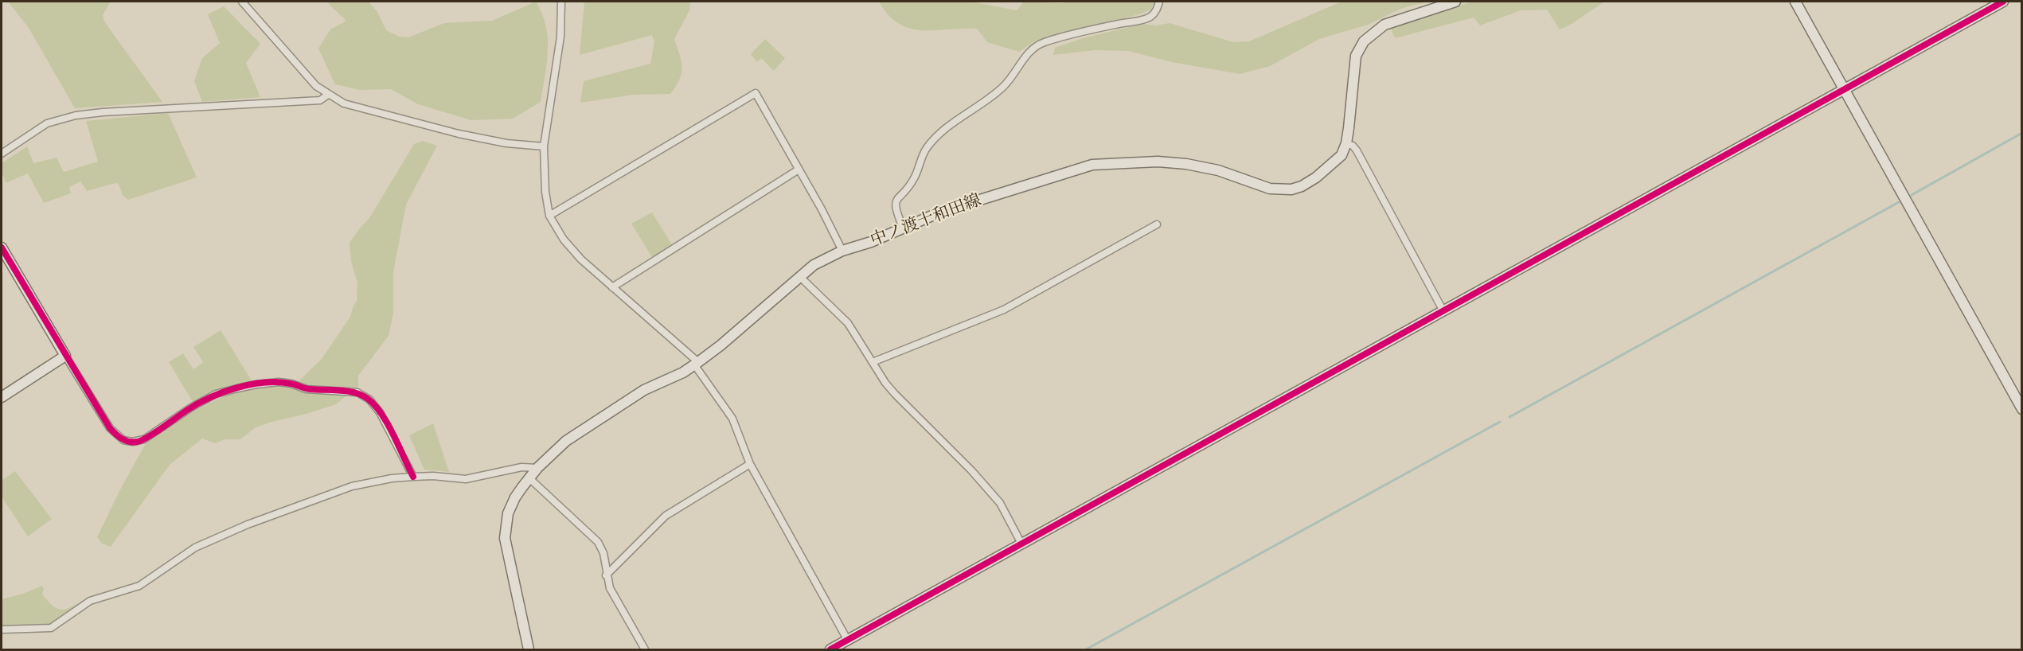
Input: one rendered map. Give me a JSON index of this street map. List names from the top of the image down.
{
  "streets": {
    "street": ["中ノ渡十和田線"]
  }
}
